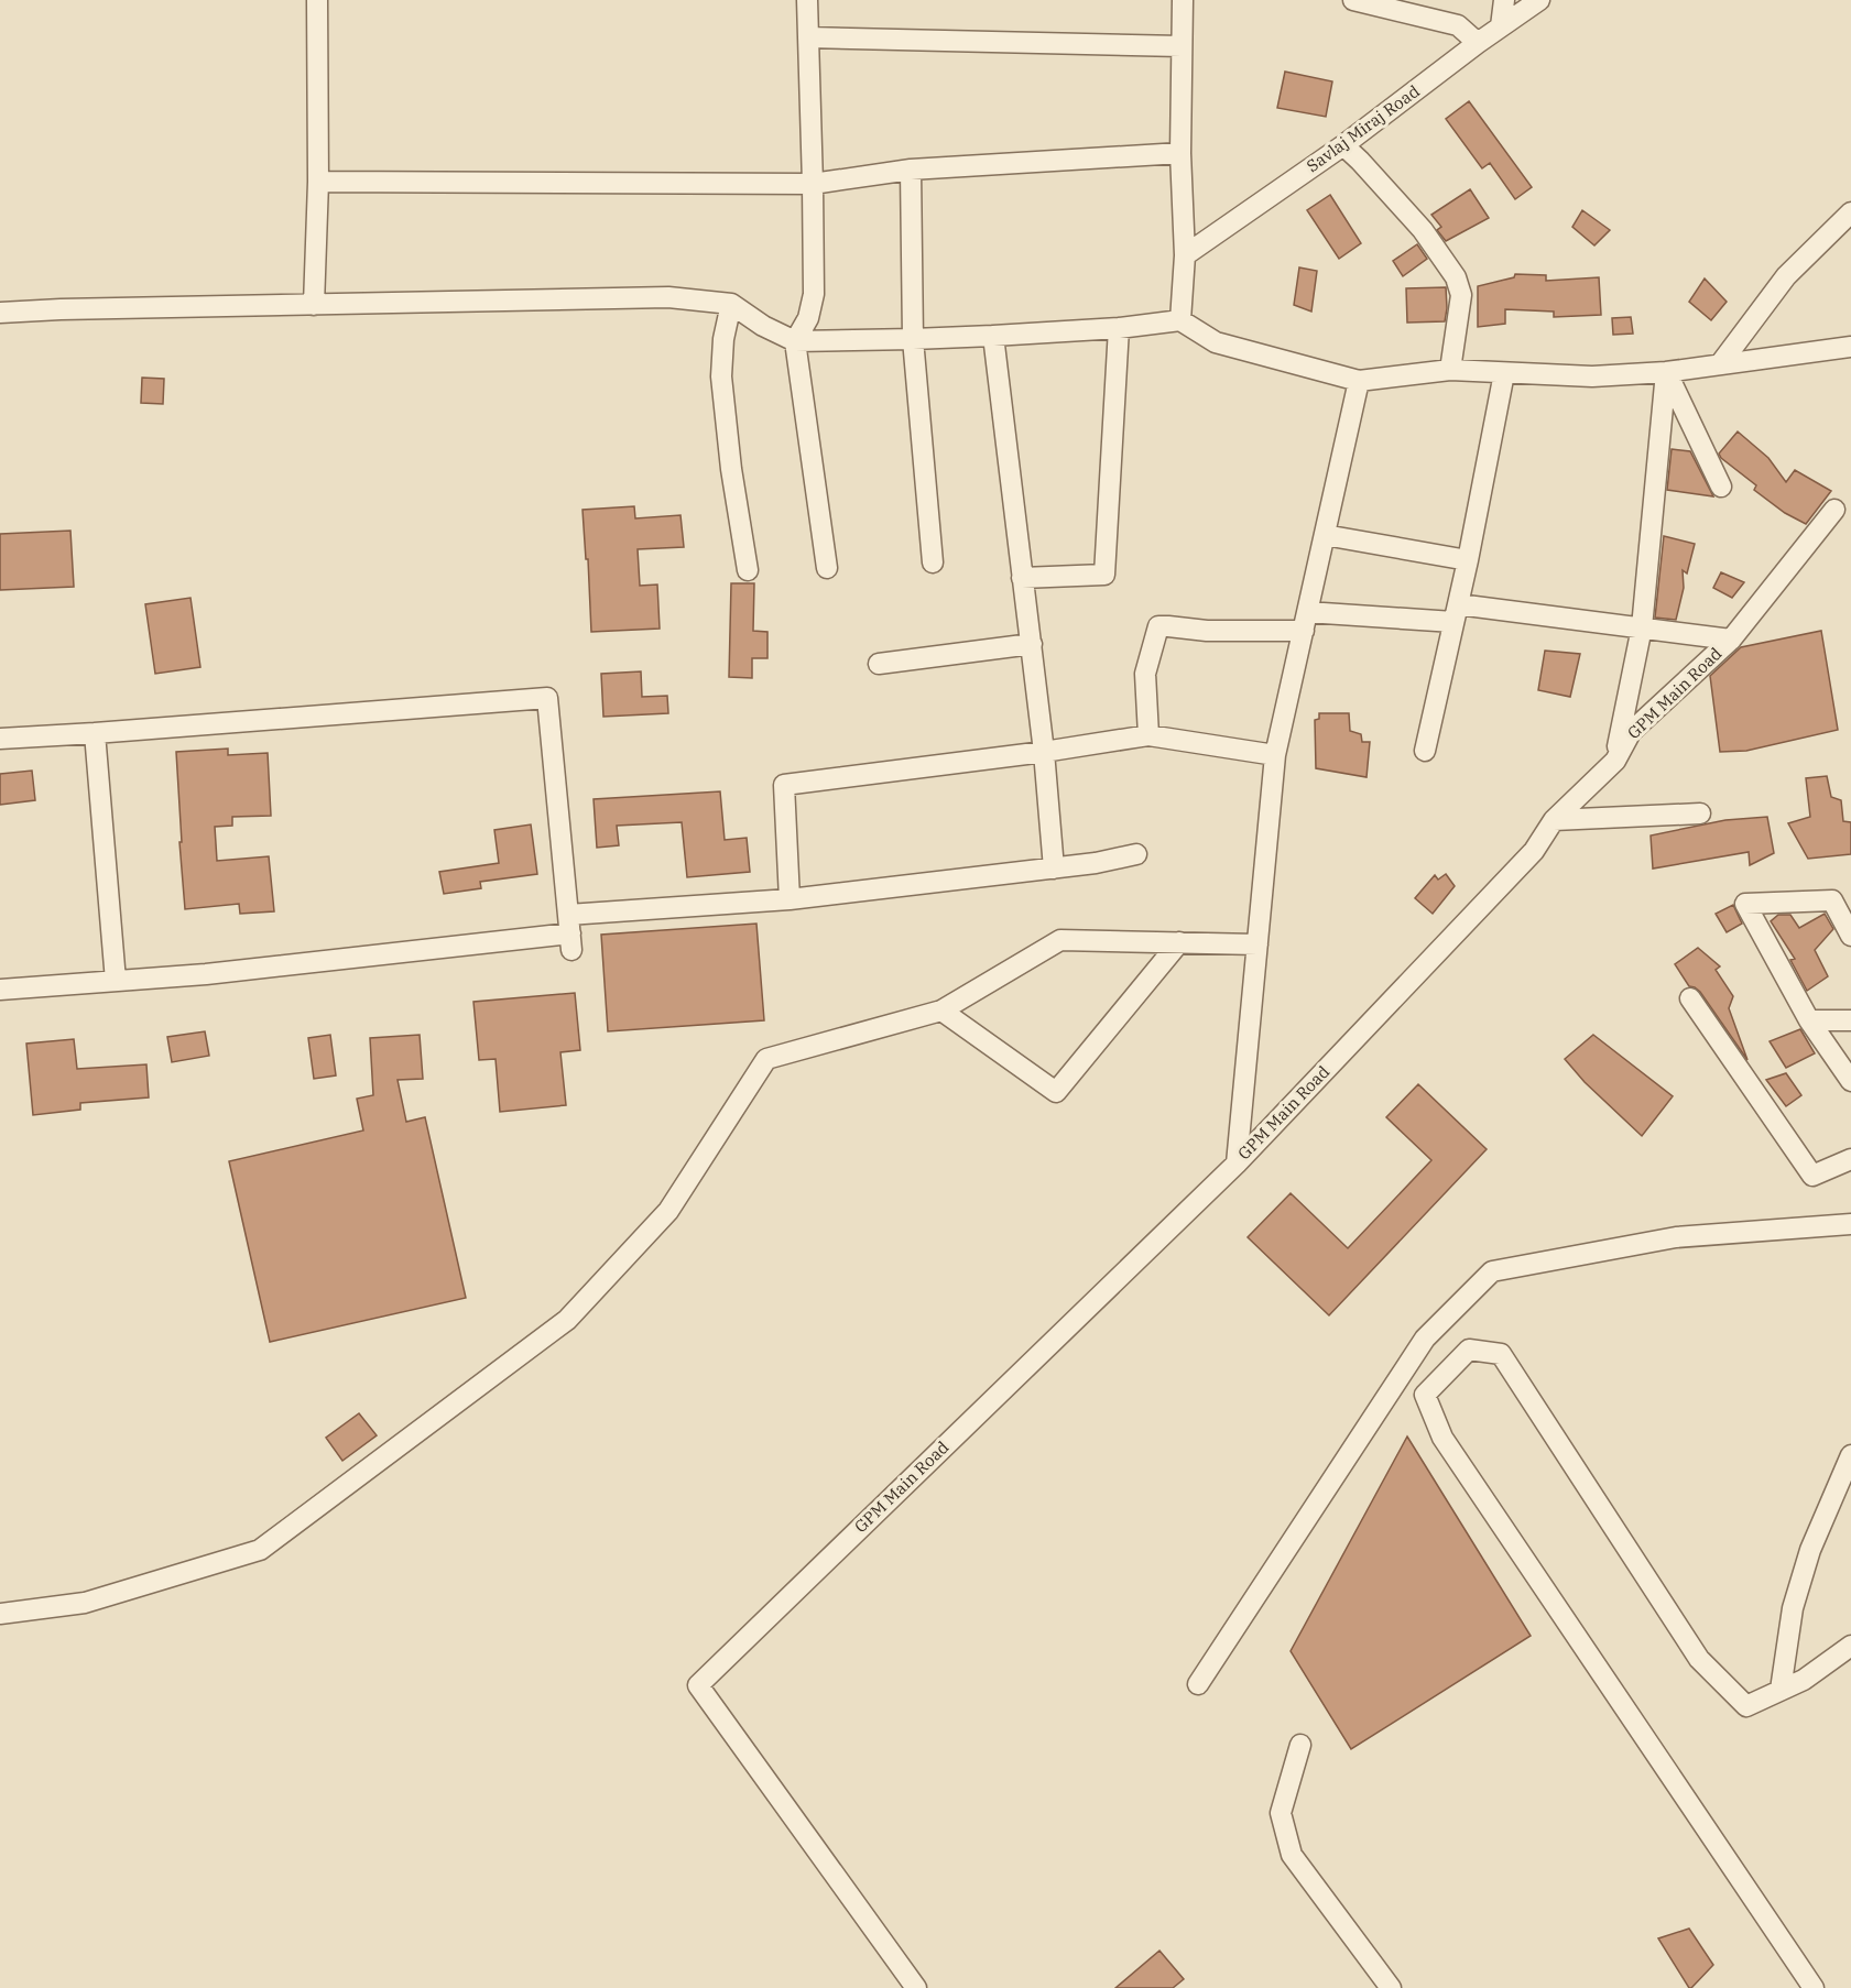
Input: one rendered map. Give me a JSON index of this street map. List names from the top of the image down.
{
  "streets": {
    "street": ["Savlaj Miraj Road", "GPM Main Road"]
  }
}
